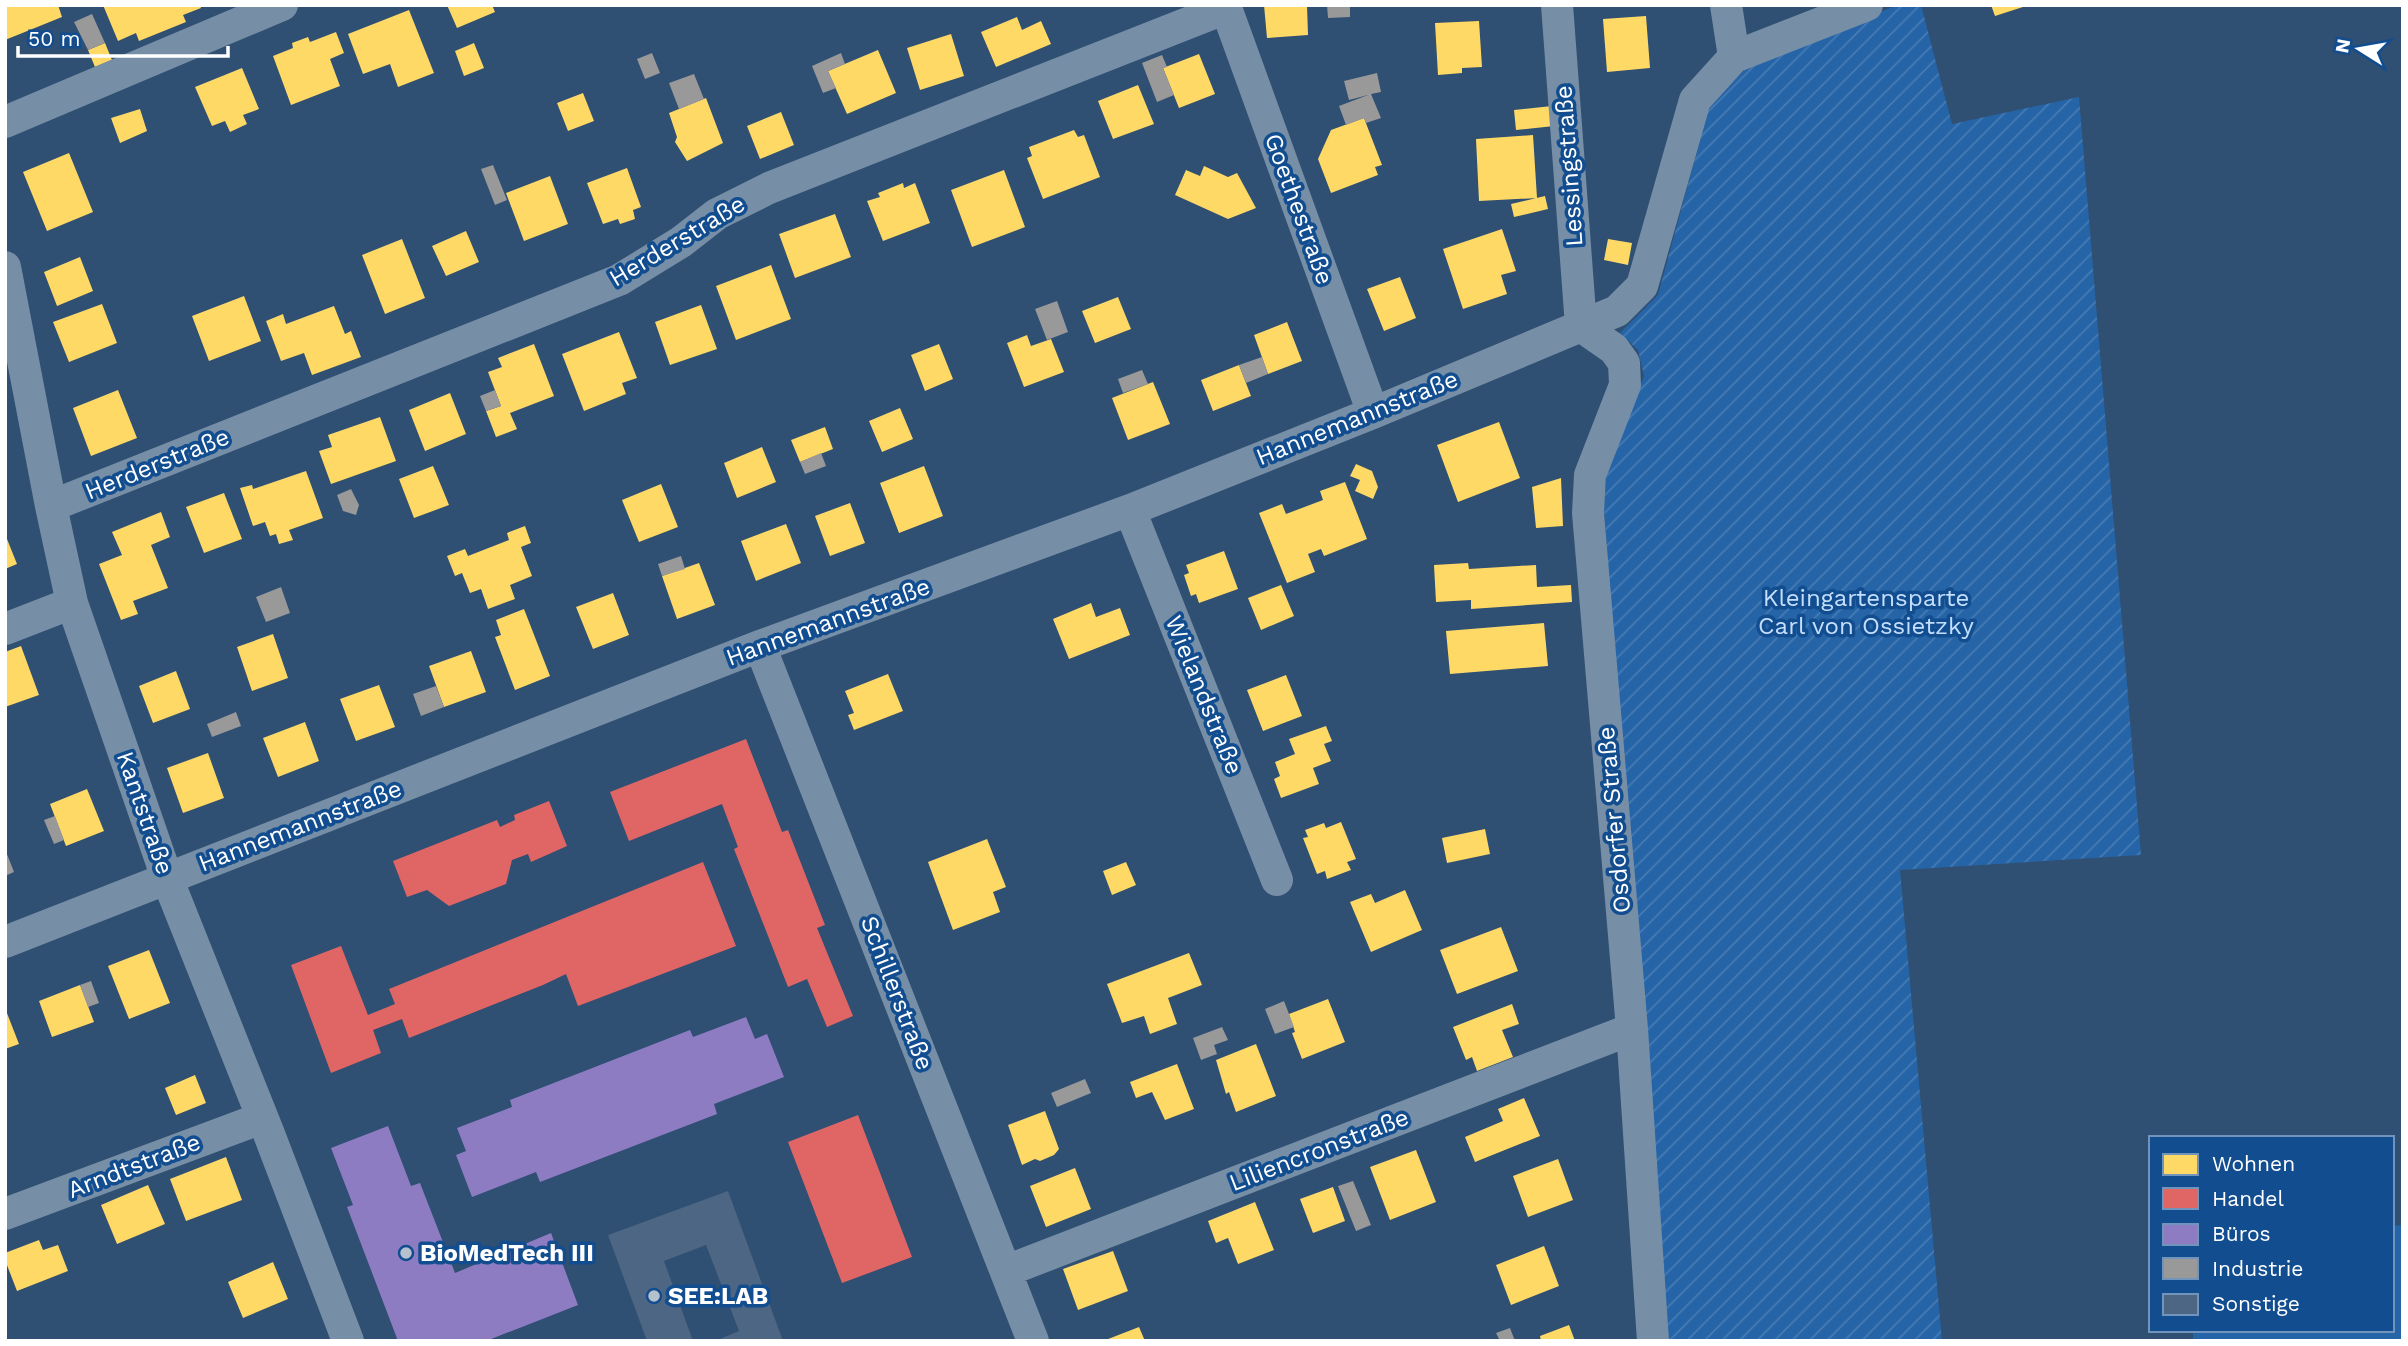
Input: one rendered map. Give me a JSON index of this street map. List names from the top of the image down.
{
  "streets": {
    "street": [
      "Lessingstraße",
      "Goethestraße",
      "Herderstraße",
      "Hannemannstraße",
      "Wielandstraße",
      "Kantstraße",
      "Osdorfer Straße",
      "Schillerstraße",
      "Liliencronstraße",
      "Arndtstraße"
    ]
  },
  "crossings": [
    ["Lessingstraße", "Hannemannstraße"],
    ["Lessingstraße", "Osdorfer Straße"],
    ["Goethestraße", "Herderstraße"],
    ["Goethestraße", "Hannemannstraße"],
    ["Herderstraße", "Kantstraße"],
    ["Hannemannstraße", "Wielandstraße"],
    ["Hannemannstraße", "Kantstraße"],
    ["Hannemannstraße", "Osdorfer Straße"],
    ["Hannemannstraße", "Schillerstraße"],
    ["Kantstraße", "Arndtstraße"],
    ["Osdorfer Straße", "Liliencronstraße"],
    ["Schillerstraße", "Liliencronstraße"]
  ],
  "parks": ["Kleingartensparte Carl von Ossietzky"],
  "places": ["BioMedTech III", "SEE:LAB"],
  "legend": [
    "Wohnen",
    "Handel",
    "Büros",
    "Industrie",
    "Sonstige"
  ],
  "scale_bar": "50 m",
  "north": "left"
}
